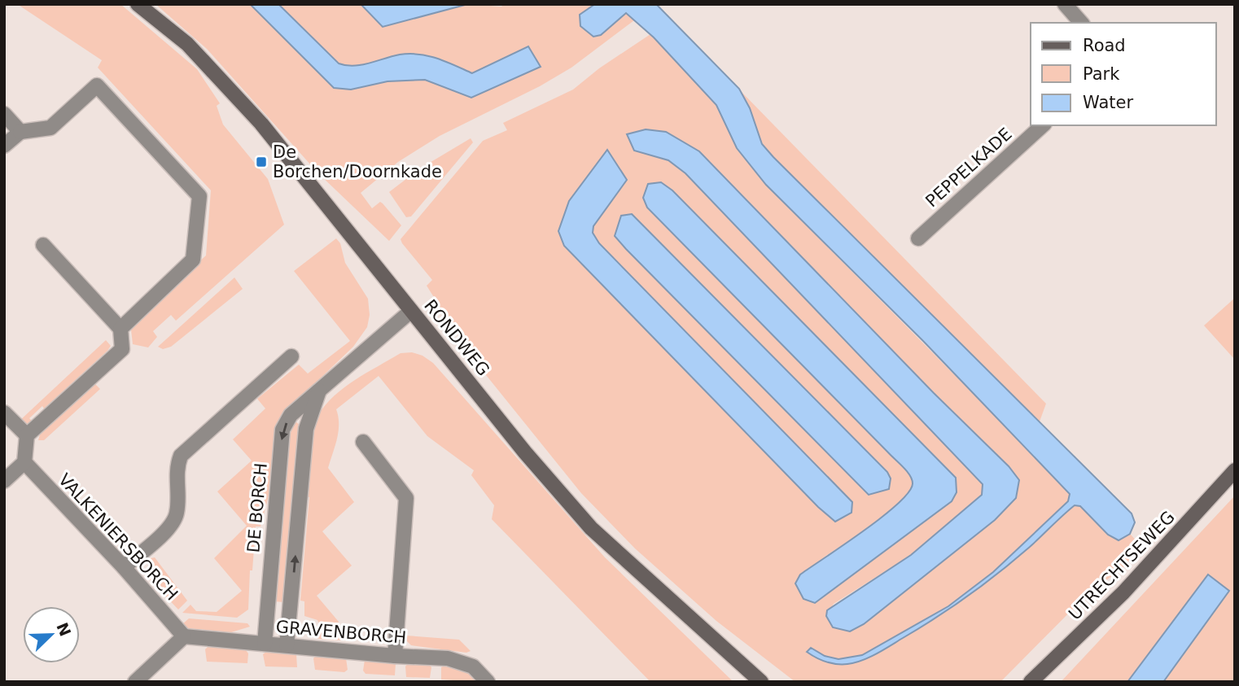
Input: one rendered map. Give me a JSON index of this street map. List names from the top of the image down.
{
  "streets": {
    "main road": ["RONDWEG", "UTRECHTSEWEG"],
    "street": [
      "PEPPELKADE",
      "DE BORCH",
      "VALKENIERSBORCH",
      "GRAVENBORCH"
    ]
  },
  "crossings": [
    ["RONDWEG", "DE BORCH"],
    ["DE BORCH", "GRAVENBORCH"],
    ["VALKENIERSBORCH", "GRAVENBORCH"]
  ],
  "places": {
    "transit": ["De Borchen/Doornkade"]
  },
  "legend": ["Road", "Park", "Water"],
  "north": "top right"
}
